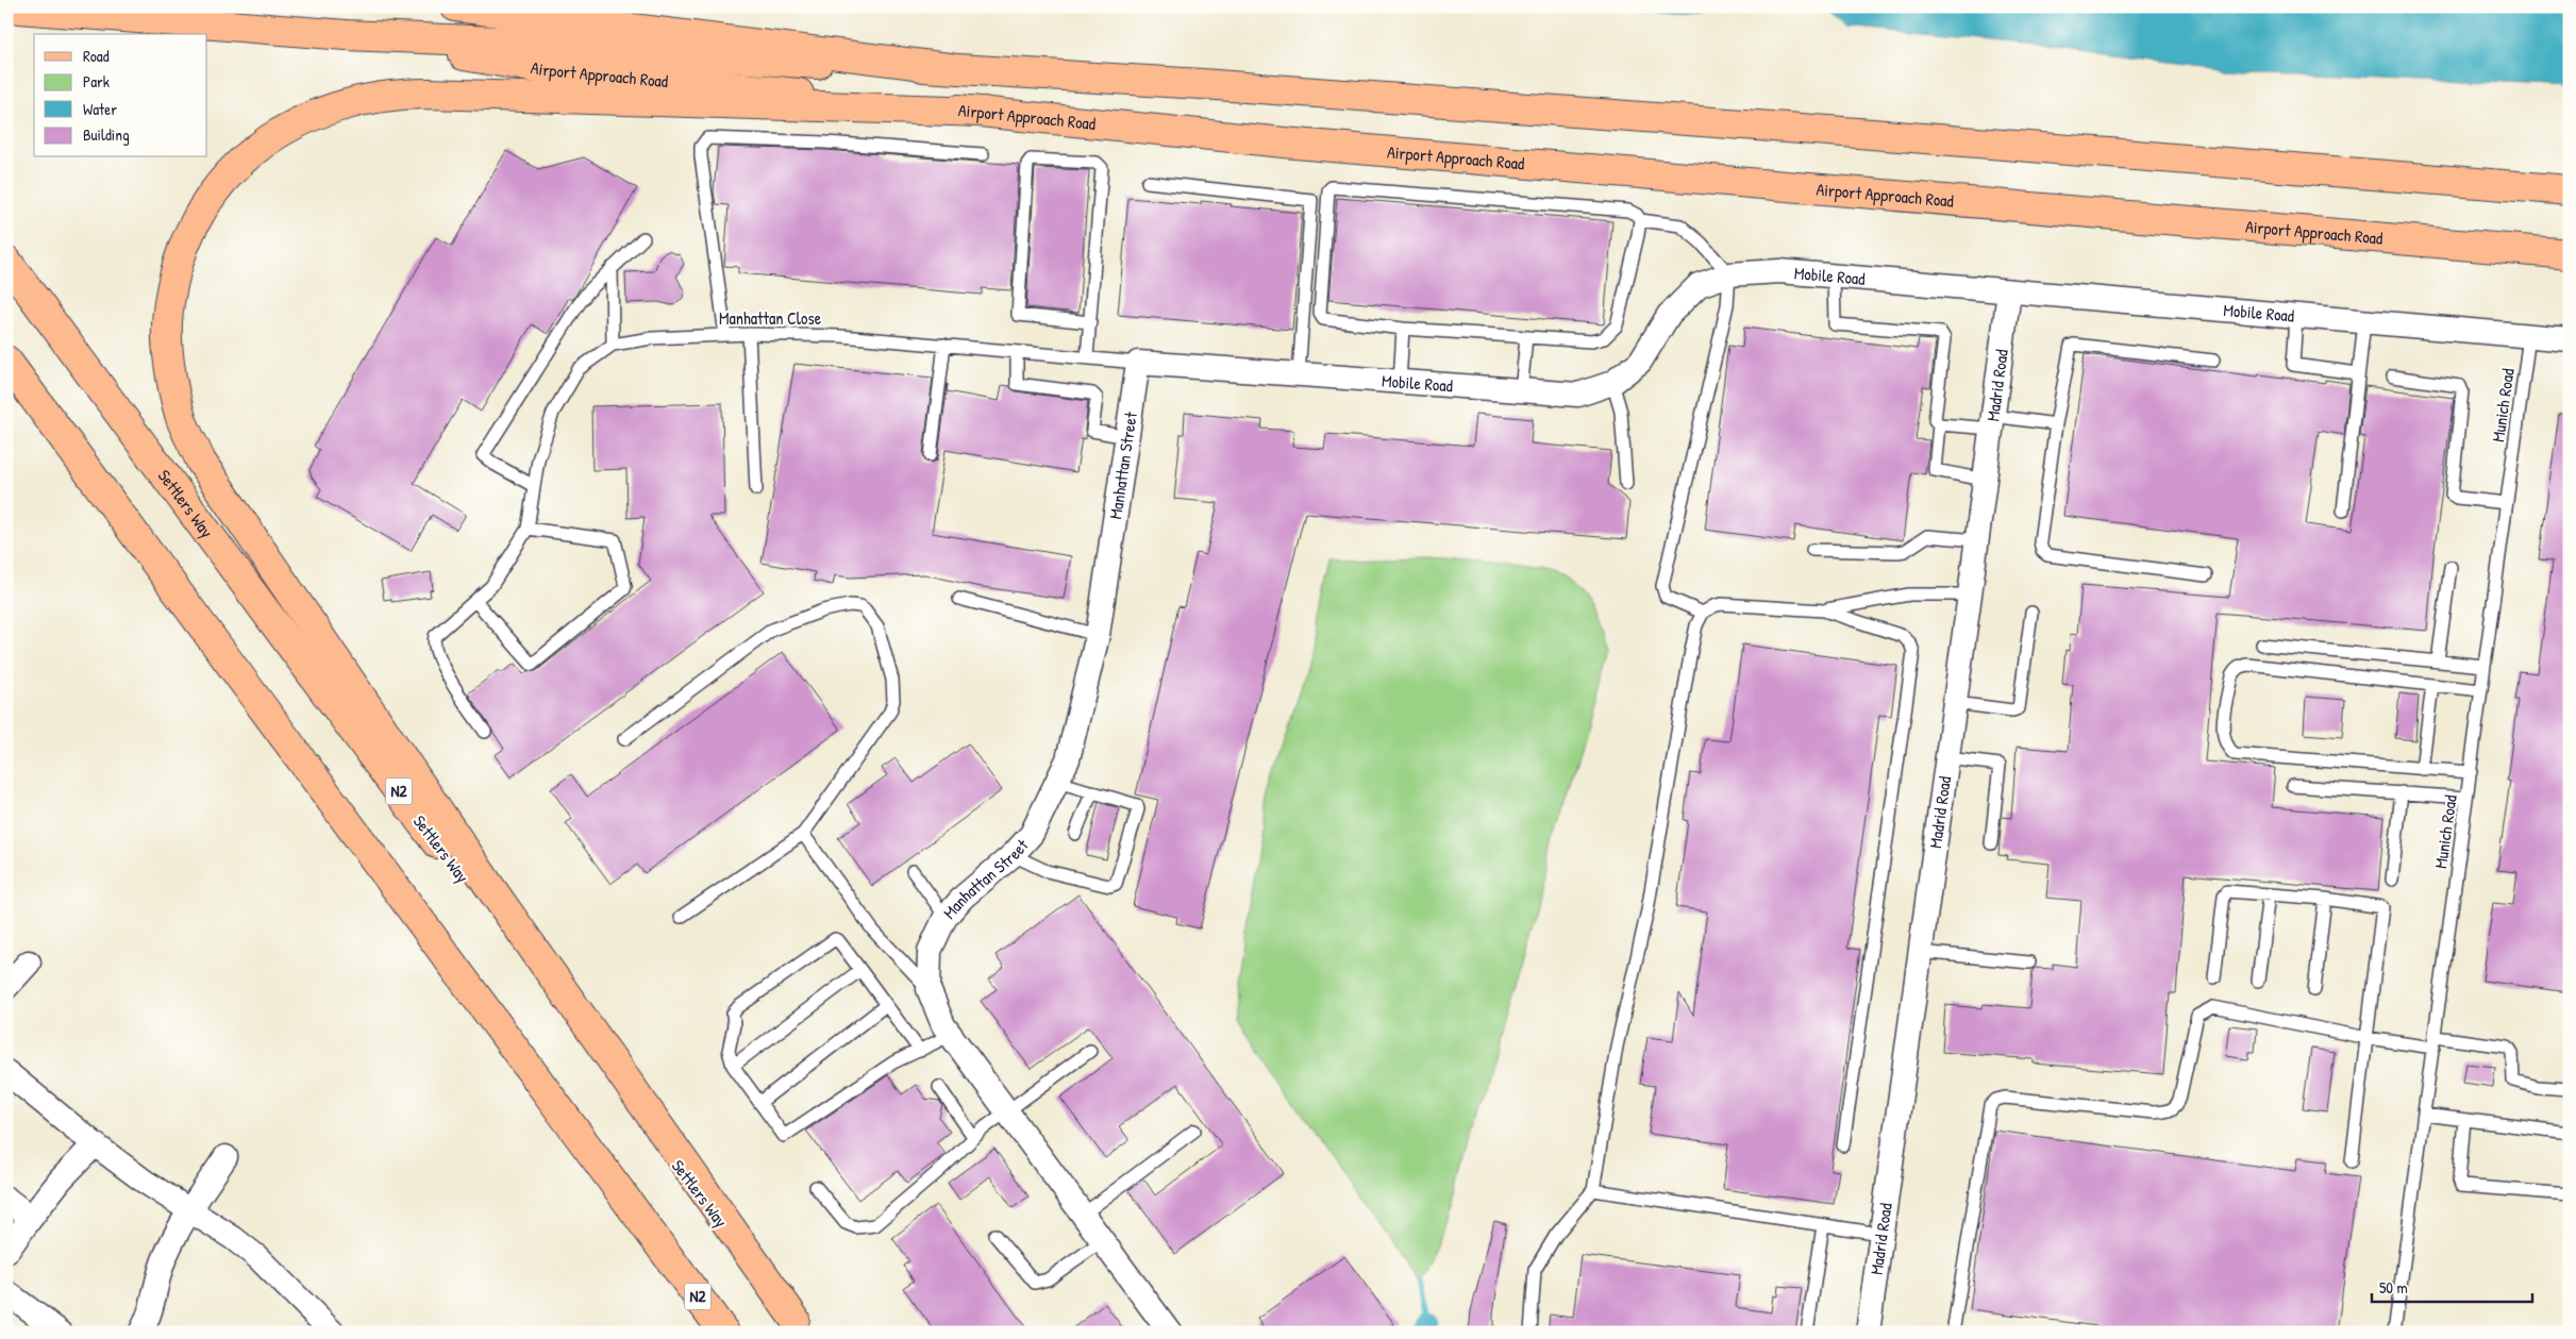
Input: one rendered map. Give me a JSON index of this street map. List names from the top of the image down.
{
  "streets": {
    "main road": ["Airport Approach Road", "Settlers Way", "N2"],
    "street": ["Mobile Road", "Madrid Road", "Manhattan Street"],
    "lane": ["Manhattan Close", "Munich Road"]
  },
  "crossings": [
    ["Mobile Road", "Manhattan Close"],
    ["Mobile Road", "Madrid Road"],
    ["Mobile Road", "Munich Road"],
    ["Mobile Road", "Manhattan Street"],
    ["Manhattan Close", "Manhattan Street"]
  ],
  "legend": [
    "Road",
    "Park",
    "Water",
    "Building"
  ],
  "scale_bar": "50 m"
}
